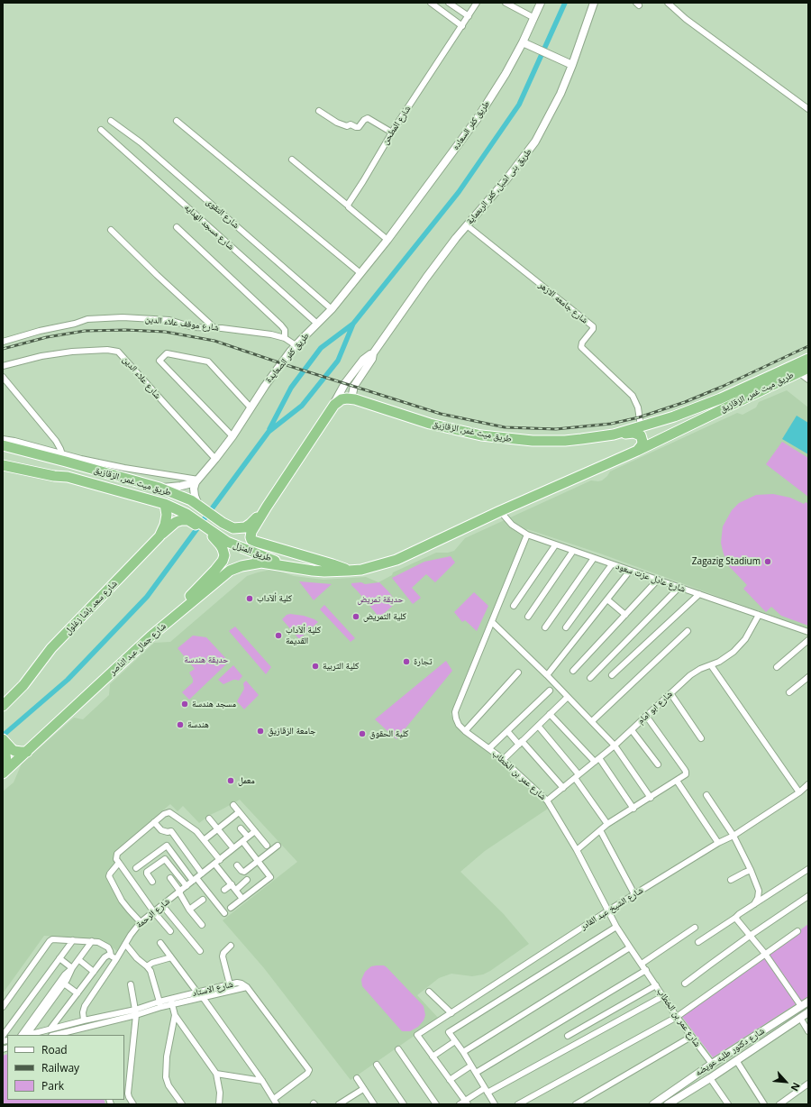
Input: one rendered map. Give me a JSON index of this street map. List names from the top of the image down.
{
  "streets": {
    "highway": [
      "طريق ميت غمر, الزقازيق",
      "طريق المنزل",
      "شارع سعد باشا زغلول",
      "شارع جمال عبد الناصر"
    ],
    "street": [
      "شارع المطحن",
      "طريق كفر السعاده",
      "طريق بنى اشبل, كفر الربعماية",
      "شارع التقوى",
      "شارع مسجد الهدايه",
      "شارع جامعه الازهر",
      "شارع موقف علاء الدين",
      "طريق كفر الصعايدة",
      "شارع علاء الدين",
      "شارع عادل عزت سعود",
      "شارع ابو امام",
      "شارع عمر بن الخطاب",
      "شارع الشيخ عبد القادر",
      "شارع الرحمة",
      "شارع الاستاد",
      "شارع دكتور طلبه عويضه"
    ]
  },
  "crossings": [
    ["طريق كفر السعاده", "طريق كفر الصعايدة"],
    ["طريق بنى اشبل, كفر الربعماية", "شارع جامعه الازهر"],
    ["شارع التقوى", "طريق كفر الصعايدة"],
    ["شارع مسجد الهدايه", "طريق كفر الصعايدة"],
    ["شارع جامعه الازهر", "طريق ميت غمر, الزقازيق"],
    ["شارع موقف علاء الدين", "طريق كفر الصعايدة"],
    ["طريق كفر الصعايدة", "شارع علاء الدين"],
    ["طريق ميت غمر, الزقازيق", "طريق المنزل"],
    ["طريق ميت غمر, الزقازيق", "شارع عادل عزت سعود"],
    ["طريق ميت غمر, الزقازيق", "شارع سعد باشا زغلول"],
    ["طريق ميت غمر, الزقازيق", "شارع جمال عبد الناصر"],
    ["طريق المنزل", "شارع جمال عبد الناصر"],
    ["شارع عادل عزت سعود", "شارع ابو امام"],
    ["شارع عادل عزت سعود", "شارع عمر بن الخطاب"],
    ["شارع ابو امام", "شارع عمر بن الخطاب"],
    ["شارع عمر بن الخطاب", "شارع الشيخ عبد القادر"],
    ["شارع عمر بن الخطاب", "شارع دكتور طلبه عويضه"],
    ["شارع الرحمة", "شارع الاستاد"]
  ],
  "parks": ["حديقة تمريض", "حديقة هندسة"],
  "places": [
    "Zagazig Stadium",
    "كلية ألآداب",
    "كلية التمريض",
    "كلية ألآداب القديمة",
    "تجارة",
    "كلية التربية",
    "مسجد هندسة",
    "هندسة",
    "جامعة الزقازيق",
    "كلية الحقوق",
    "معمل"
  ],
  "legend": ["Road", "Railway", "Park"],
  "north": "bottom right"
}
